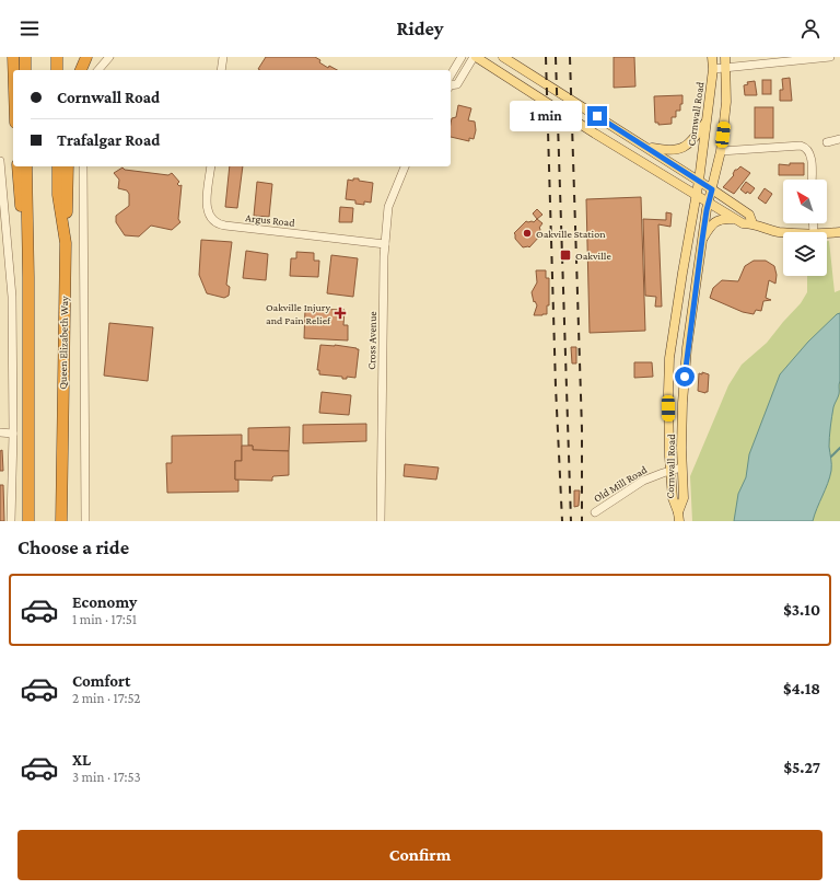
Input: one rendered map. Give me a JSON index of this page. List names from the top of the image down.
{
  "streets": {
    "highway": ["Queen Elizabeth Way"],
    "main road": ["Cornwall Road"],
    "street": ["Argus Road", "Cross Avenue", "Old Mill Road"]
  },
  "crossings": [
    ["Cornwall Road", "Old Mill Road"],
    ["Argus Road", "Cross Avenue"]
  ],
  "places": {
    "other": ["Oakville Station"],
    "transit": ["Oakville"],
    "health": ["Oakville Injury and Pain Relief"]
  },
  "north": "top left",
  "page": {
    "header": "Ridey",
    "banner": ["Cornwall Road", "Trafalgar Road"],
    "bubble": "1 min",
    "heading": "Choose a ride",
    "list": [
      {
        "name": "Economy",
        "note": "1 min · 17:51",
        "value": "$3.10"
      },
      {
        "name": "Comfort",
        "note": "2 min · 17:52",
        "value": "$4.18"
      },
      {
        "name": "XL",
        "note": "3 min · 17:53",
        "value": "$5.27"
      }
    ],
    "buttons": "Confirm"
  }
}
